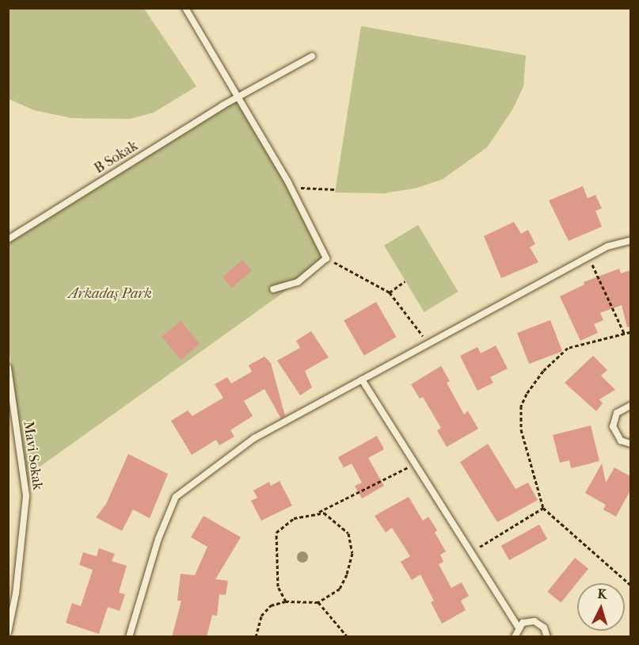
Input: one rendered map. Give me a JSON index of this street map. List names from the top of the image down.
{
  "streets": {
    "lane": ["B Sokak", "Mavi Sokak"]
  },
  "parks": ["Arkadaş Park"],
  "north": "top"
}
